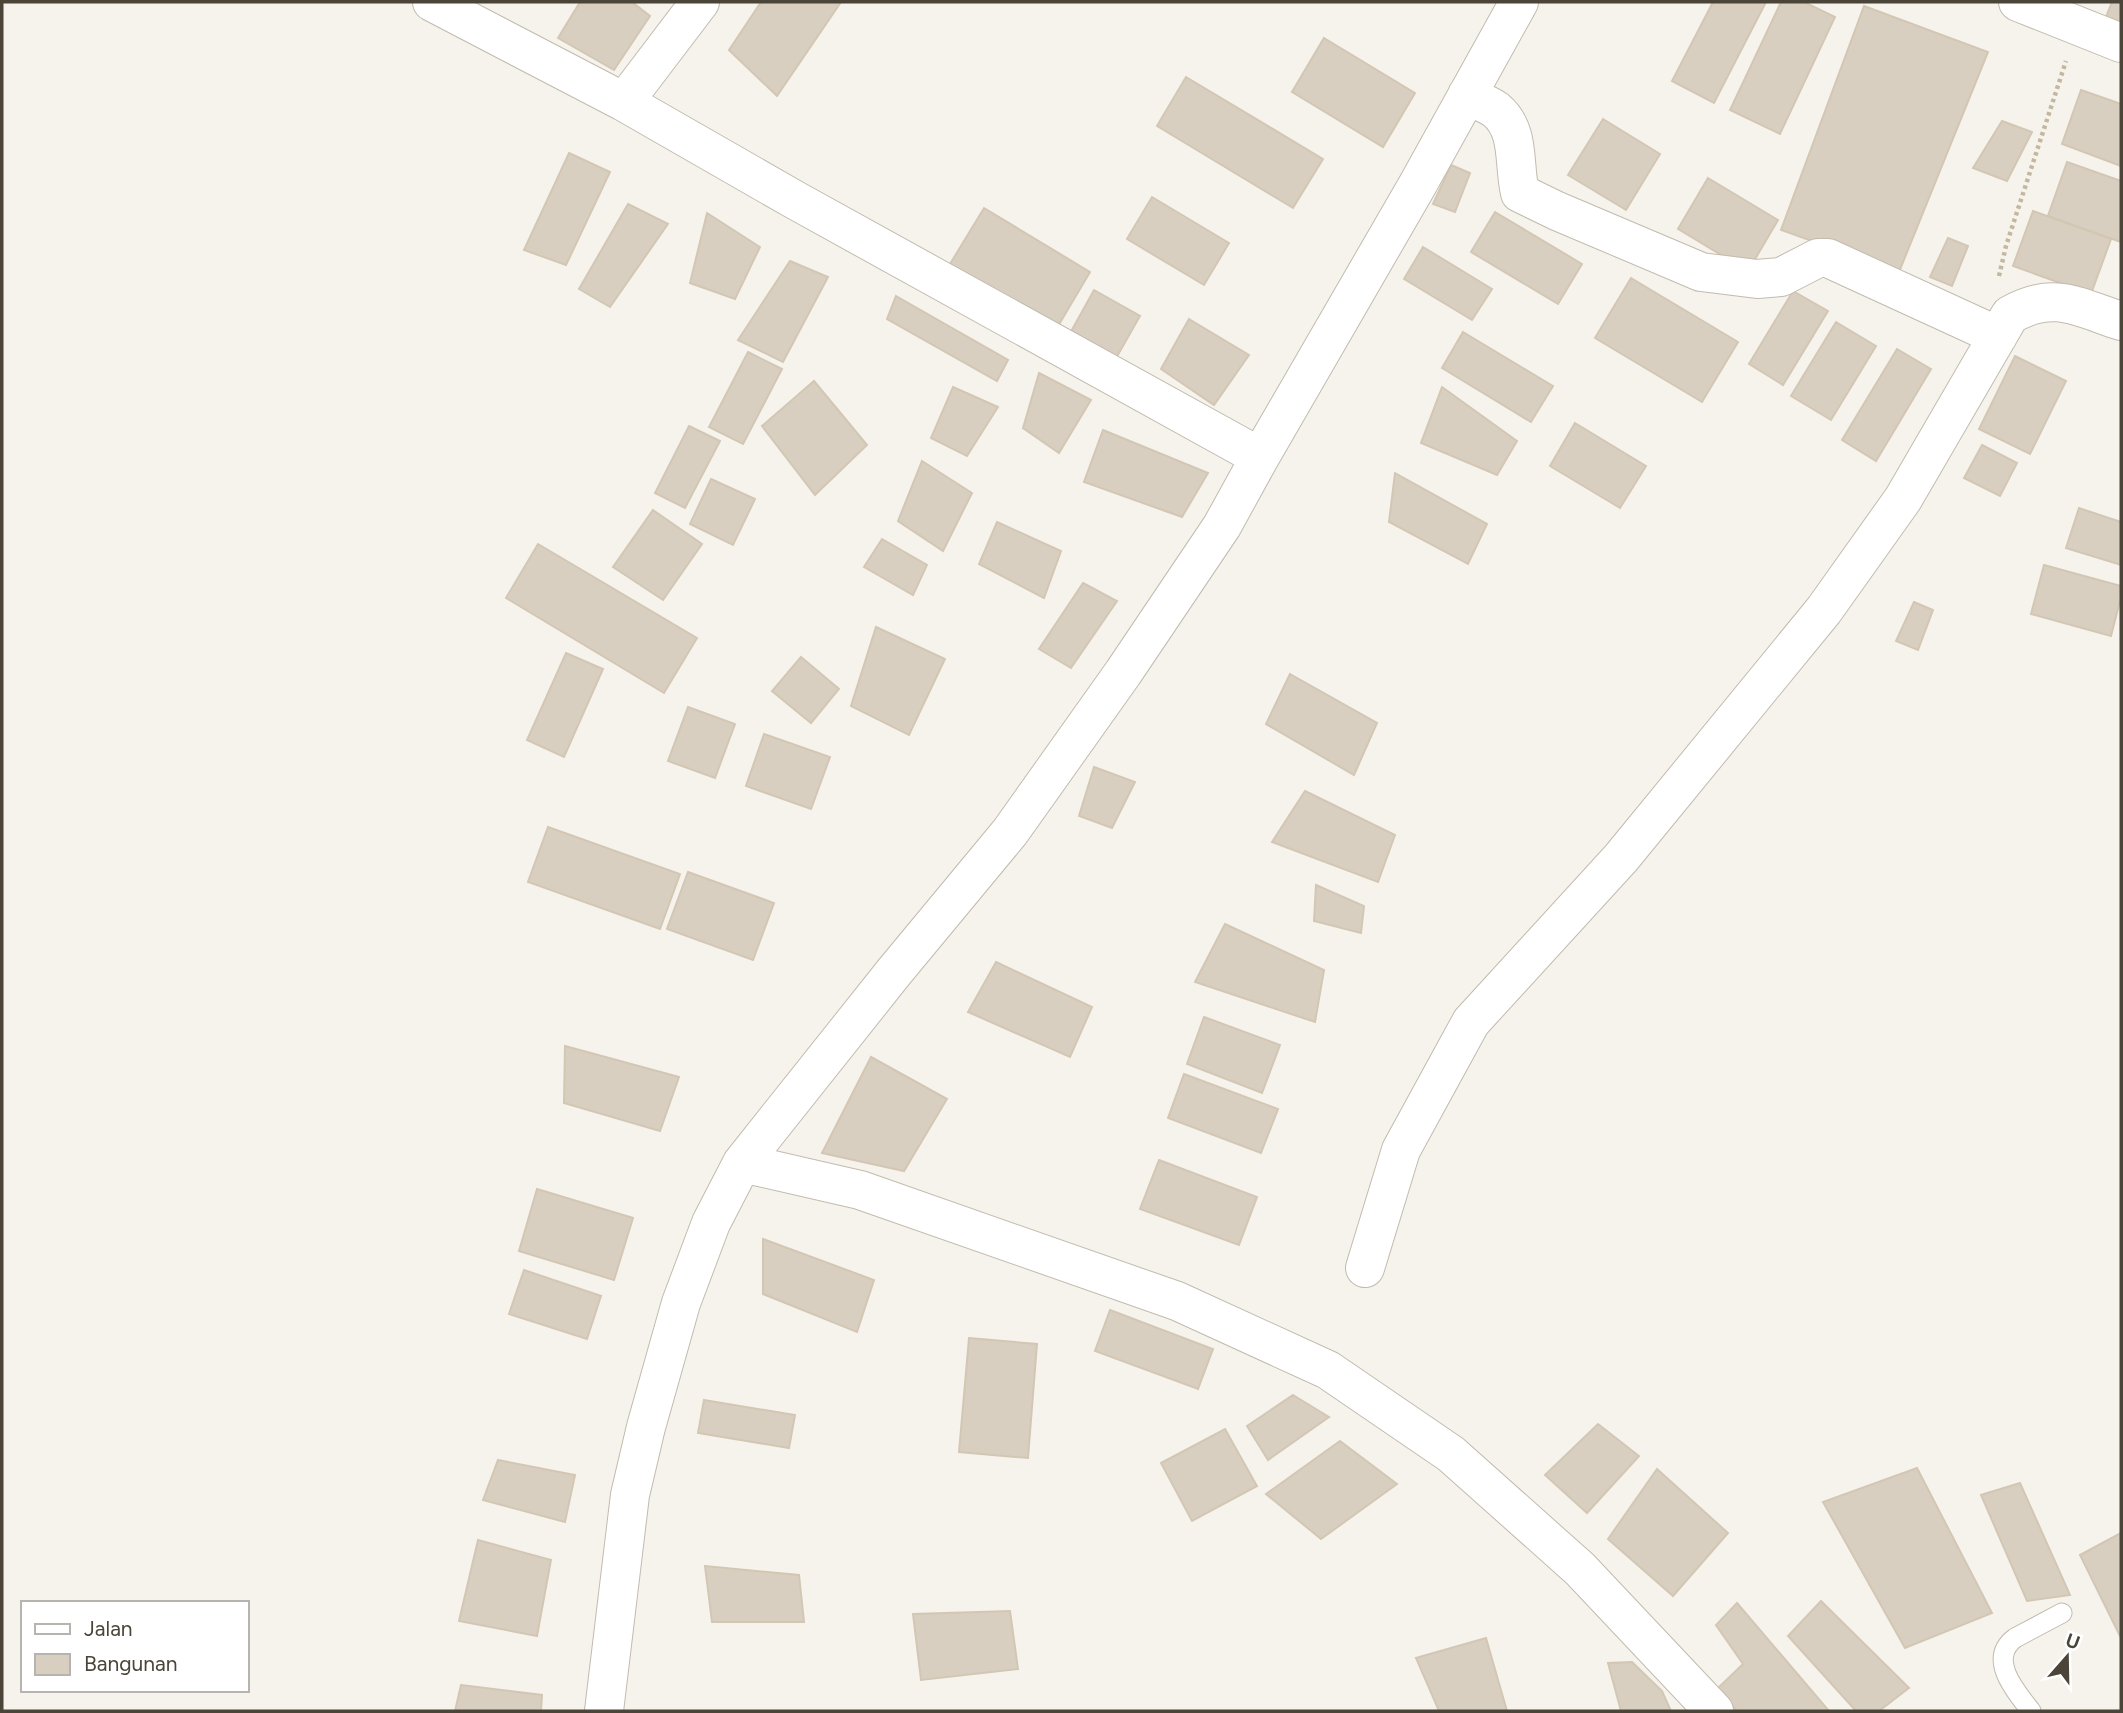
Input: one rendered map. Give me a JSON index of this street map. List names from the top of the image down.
{
  "legend": ["Jalan", "Bangunan"],
  "north": "top"
}
